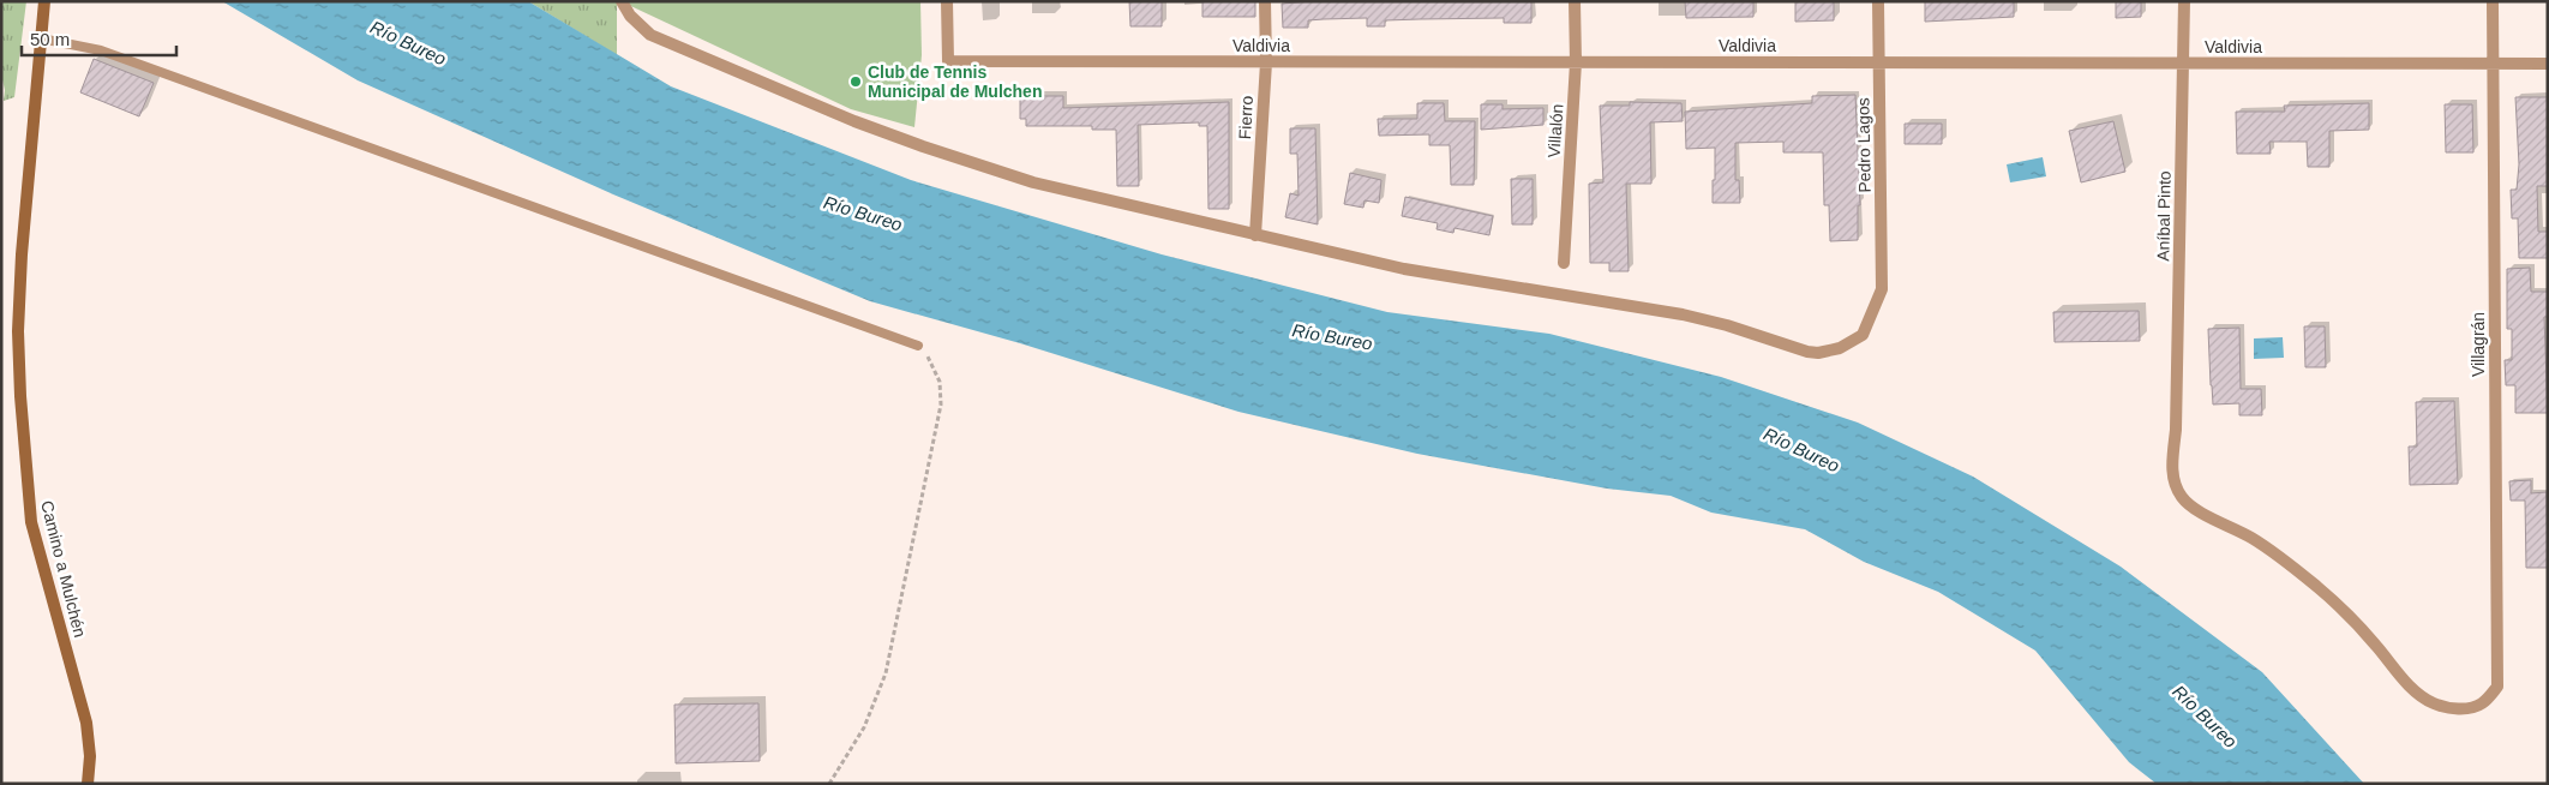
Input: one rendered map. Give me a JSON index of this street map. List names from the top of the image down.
{
  "streets": {
    "main road": ["Camino a Mulchén"],
    "street": [
      "Valdivia",
      "Fierro",
      "Villalón",
      "Pedro Lagos",
      "Aníbal Pinto",
      "Villagrán"
    ]
  },
  "crossings": [
    ["Valdivia", "Fierro"],
    ["Valdivia", "Villalón"],
    ["Valdivia", "Pedro Lagos"],
    ["Valdivia", "Aníbal Pinto"],
    ["Valdivia", "Villagrán"],
    ["Fierro", "Pedro Lagos"],
    ["Aníbal Pinto", "Villagrán"]
  ],
  "water": ["Río Bureo"],
  "places": ["Club de Tennis Municipal de Mulchen"],
  "scale_bar": "50 m"
}
